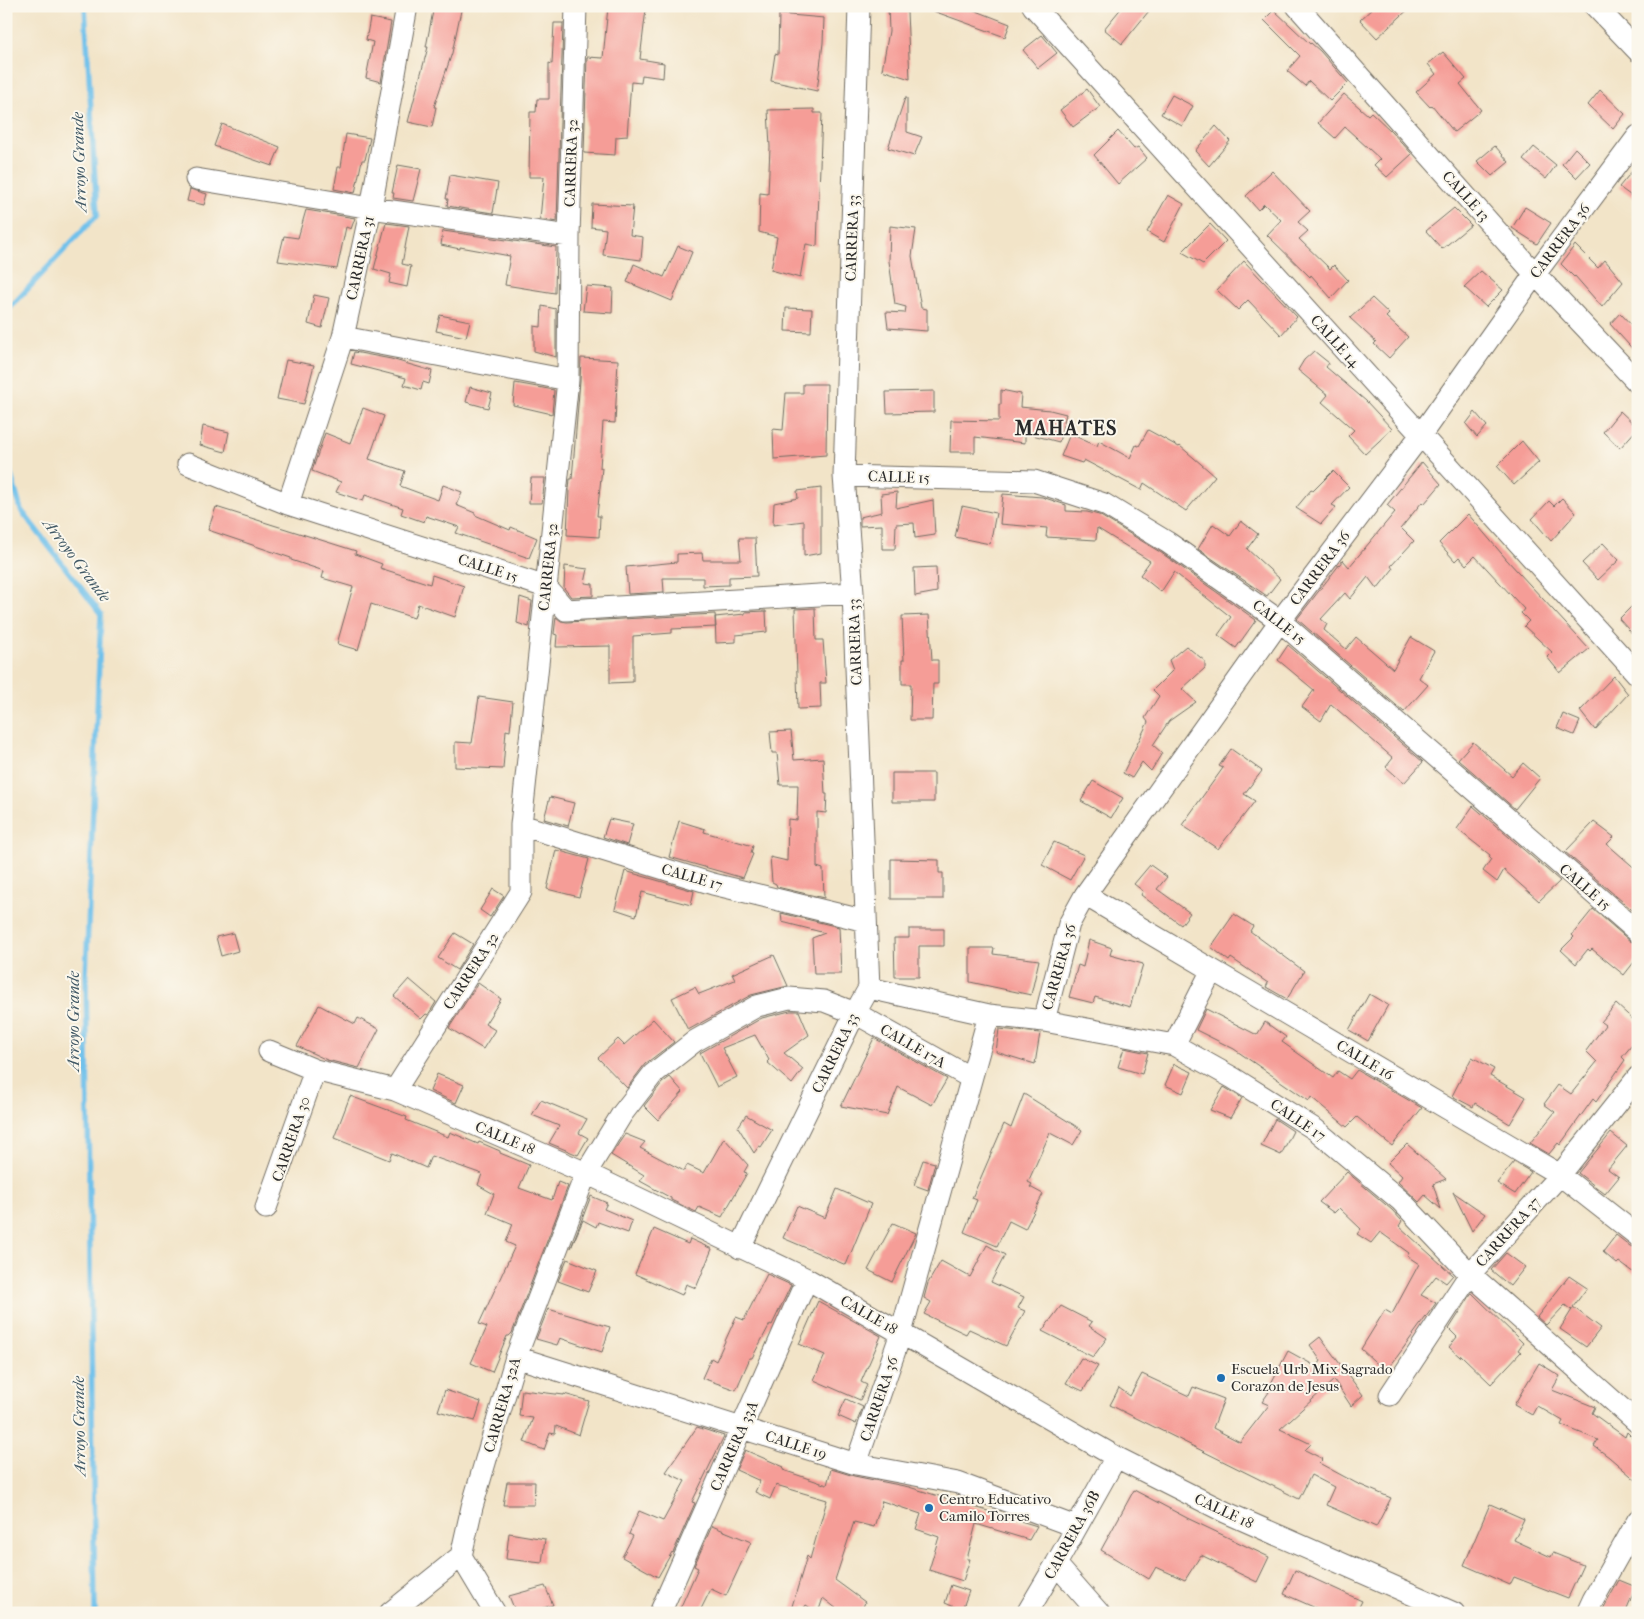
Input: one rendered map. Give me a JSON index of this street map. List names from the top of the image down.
{
  "streets": {
    "street": [
      "CARRERA 32",
      "CALLE 13",
      "CARRERA 33",
      "CARRERA 36",
      "CARRERA 31",
      "CALLE 14",
      "CALLE 15",
      "CALLE 17",
      "CALLE 17A",
      "CALLE 16",
      "CALLE 18",
      "CARRERA 30",
      "CARRERA 37",
      "CARRERA 32A",
      "CALLE 19",
      "CARRERA 33A",
      "CARRERA 36B"
    ]
  },
  "crossings": [
    ["CARRERA 32", "CALLE 15"],
    ["CARRERA 32", "CALLE 17"],
    ["CARRERA 32", "CALLE 18"],
    ["CALLE 13", "CARRERA 36"],
    ["CARRERA 33", "CALLE 15"],
    ["CARRERA 33", "CALLE 17"],
    ["CARRERA 33", "CALLE 17A"],
    ["CARRERA 33", "CALLE 18"],
    ["CARRERA 36", "CALLE 14"],
    ["CARRERA 36", "CALLE 15"],
    ["CARRERA 36", "CALLE 17"],
    ["CARRERA 36", "CALLE 17A"],
    ["CARRERA 36", "CALLE 16"],
    ["CARRERA 36", "CALLE 18"],
    ["CARRERA 36", "CALLE 19"],
    ["CARRERA 31", "CALLE 15"],
    ["CALLE 17", "CARRERA 37"],
    ["CALLE 16", "CARRERA 37"],
    ["CALLE 18", "CARRERA 30"],
    ["CALLE 18", "CARRERA 32A"],
    ["CALLE 18", "CARRERA 33A"],
    ["CALLE 18", "CARRERA 36B"],
    ["CARRERA 32A", "CALLE 19"],
    ["CALLE 19", "CARRERA 33A"],
    ["CALLE 19", "CARRERA 36B"]
  ],
  "districts": ["MAHATES"],
  "water": ["Arroyo Grande"],
  "places": ["Escuela Urb Mix Sagrado Corazon de Jesus", "Centro Educativo Camilo Torres"]
}
